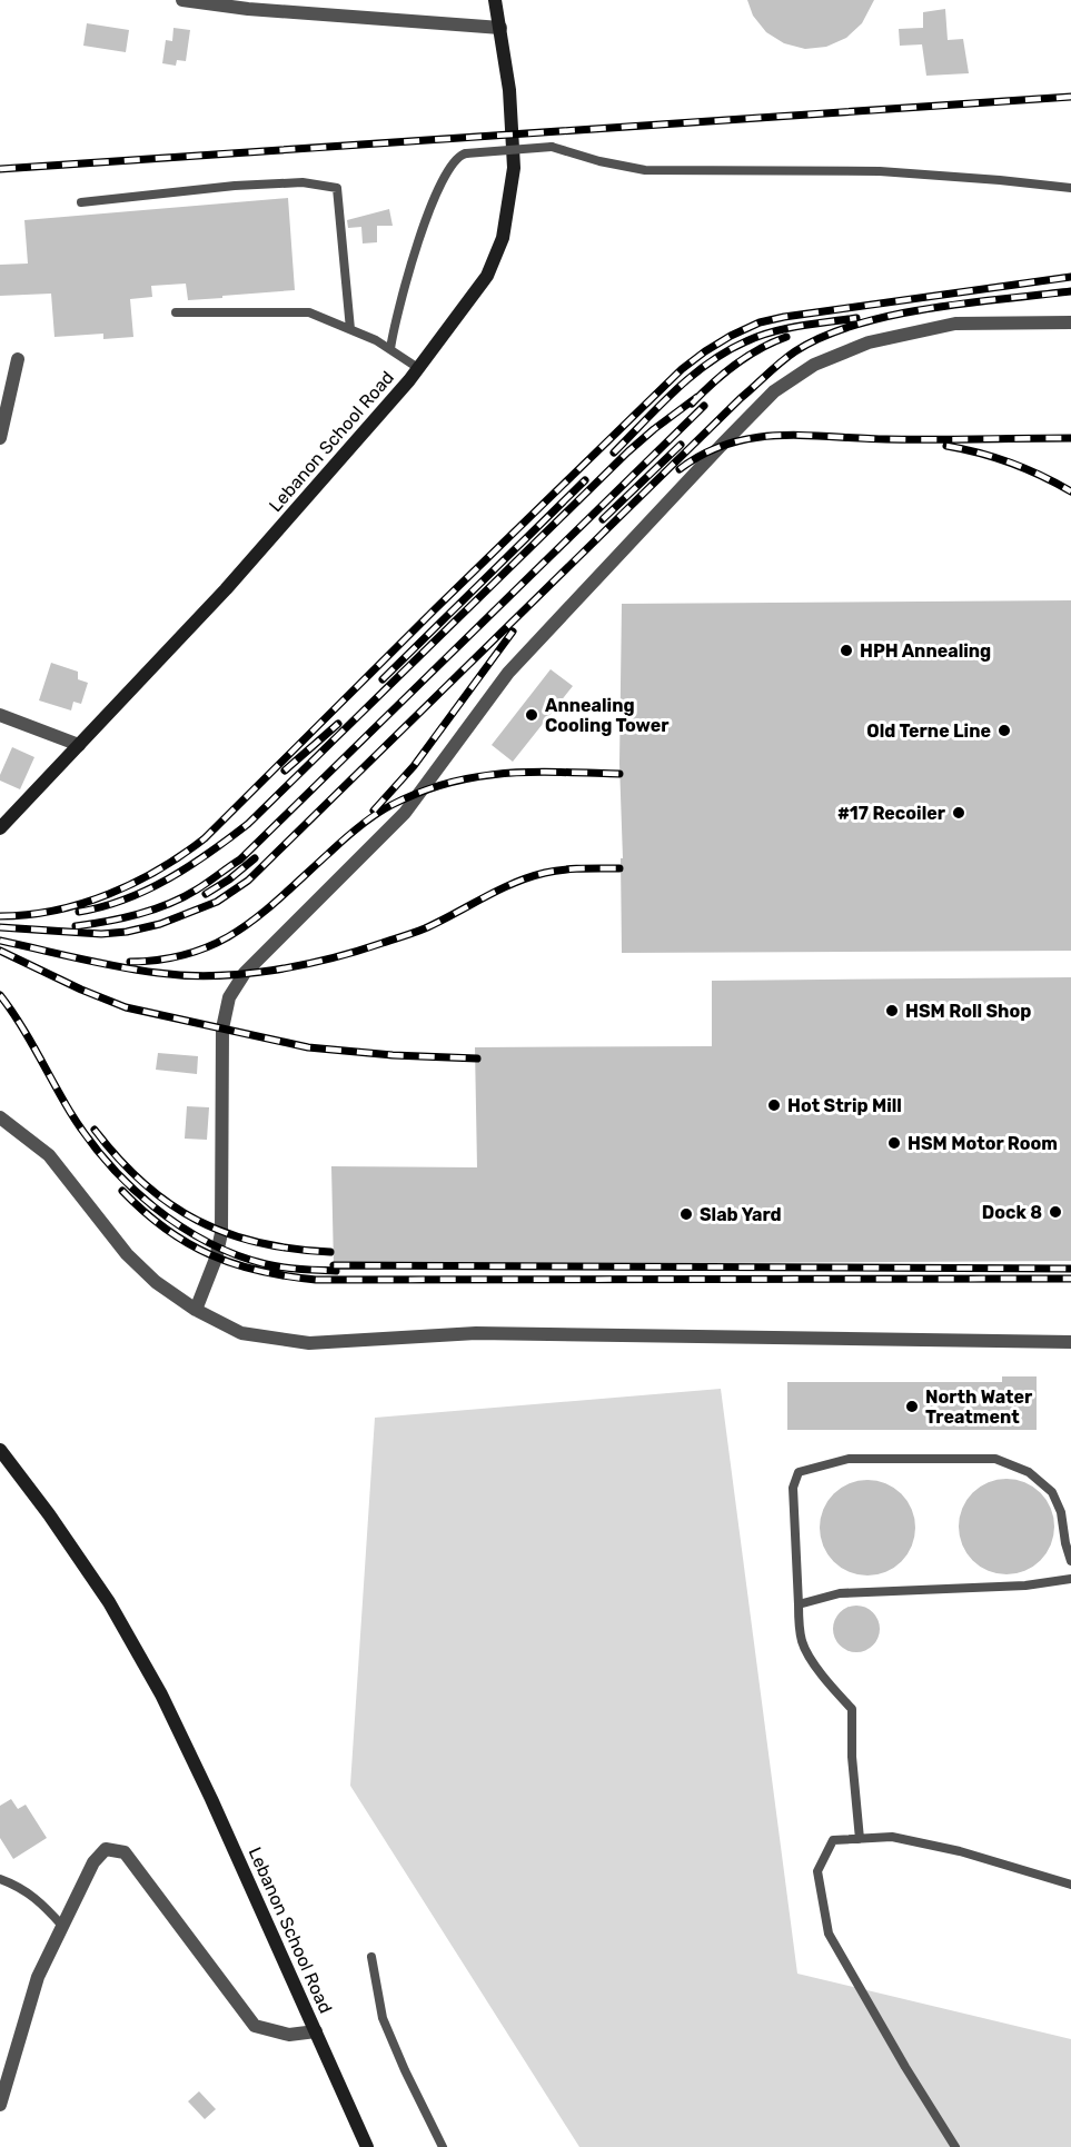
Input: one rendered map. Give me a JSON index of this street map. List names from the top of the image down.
{
  "streets": {
    "street": ["Lebanon School Road"]
  },
  "places": [
    "HPH Annealing",
    "Annealing Cooling Tower",
    "Old Terne Line",
    "#17 Recoiler",
    "HSM Roll Shop",
    "Hot Strip Mill",
    "HSM Motor Room",
    "Dock 8",
    "Slab Yard",
    "North Water Treatment"
  ]
}
